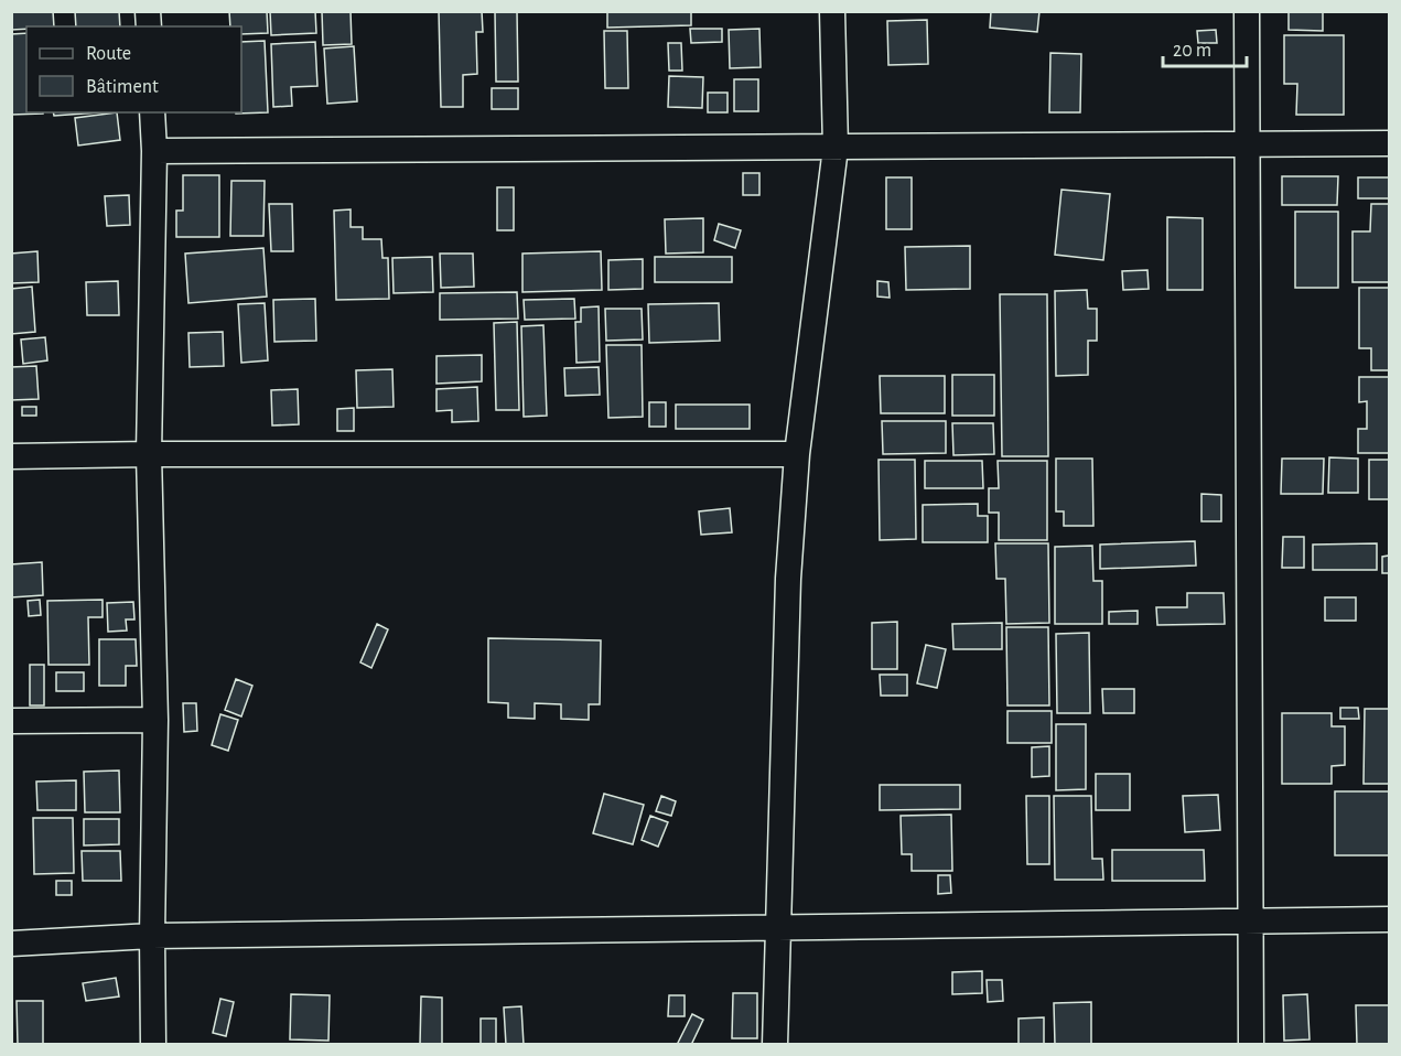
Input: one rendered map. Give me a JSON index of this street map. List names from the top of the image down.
{
  "legend": ["Route", "Bâtiment"],
  "scale_bar": "20 m"
}
